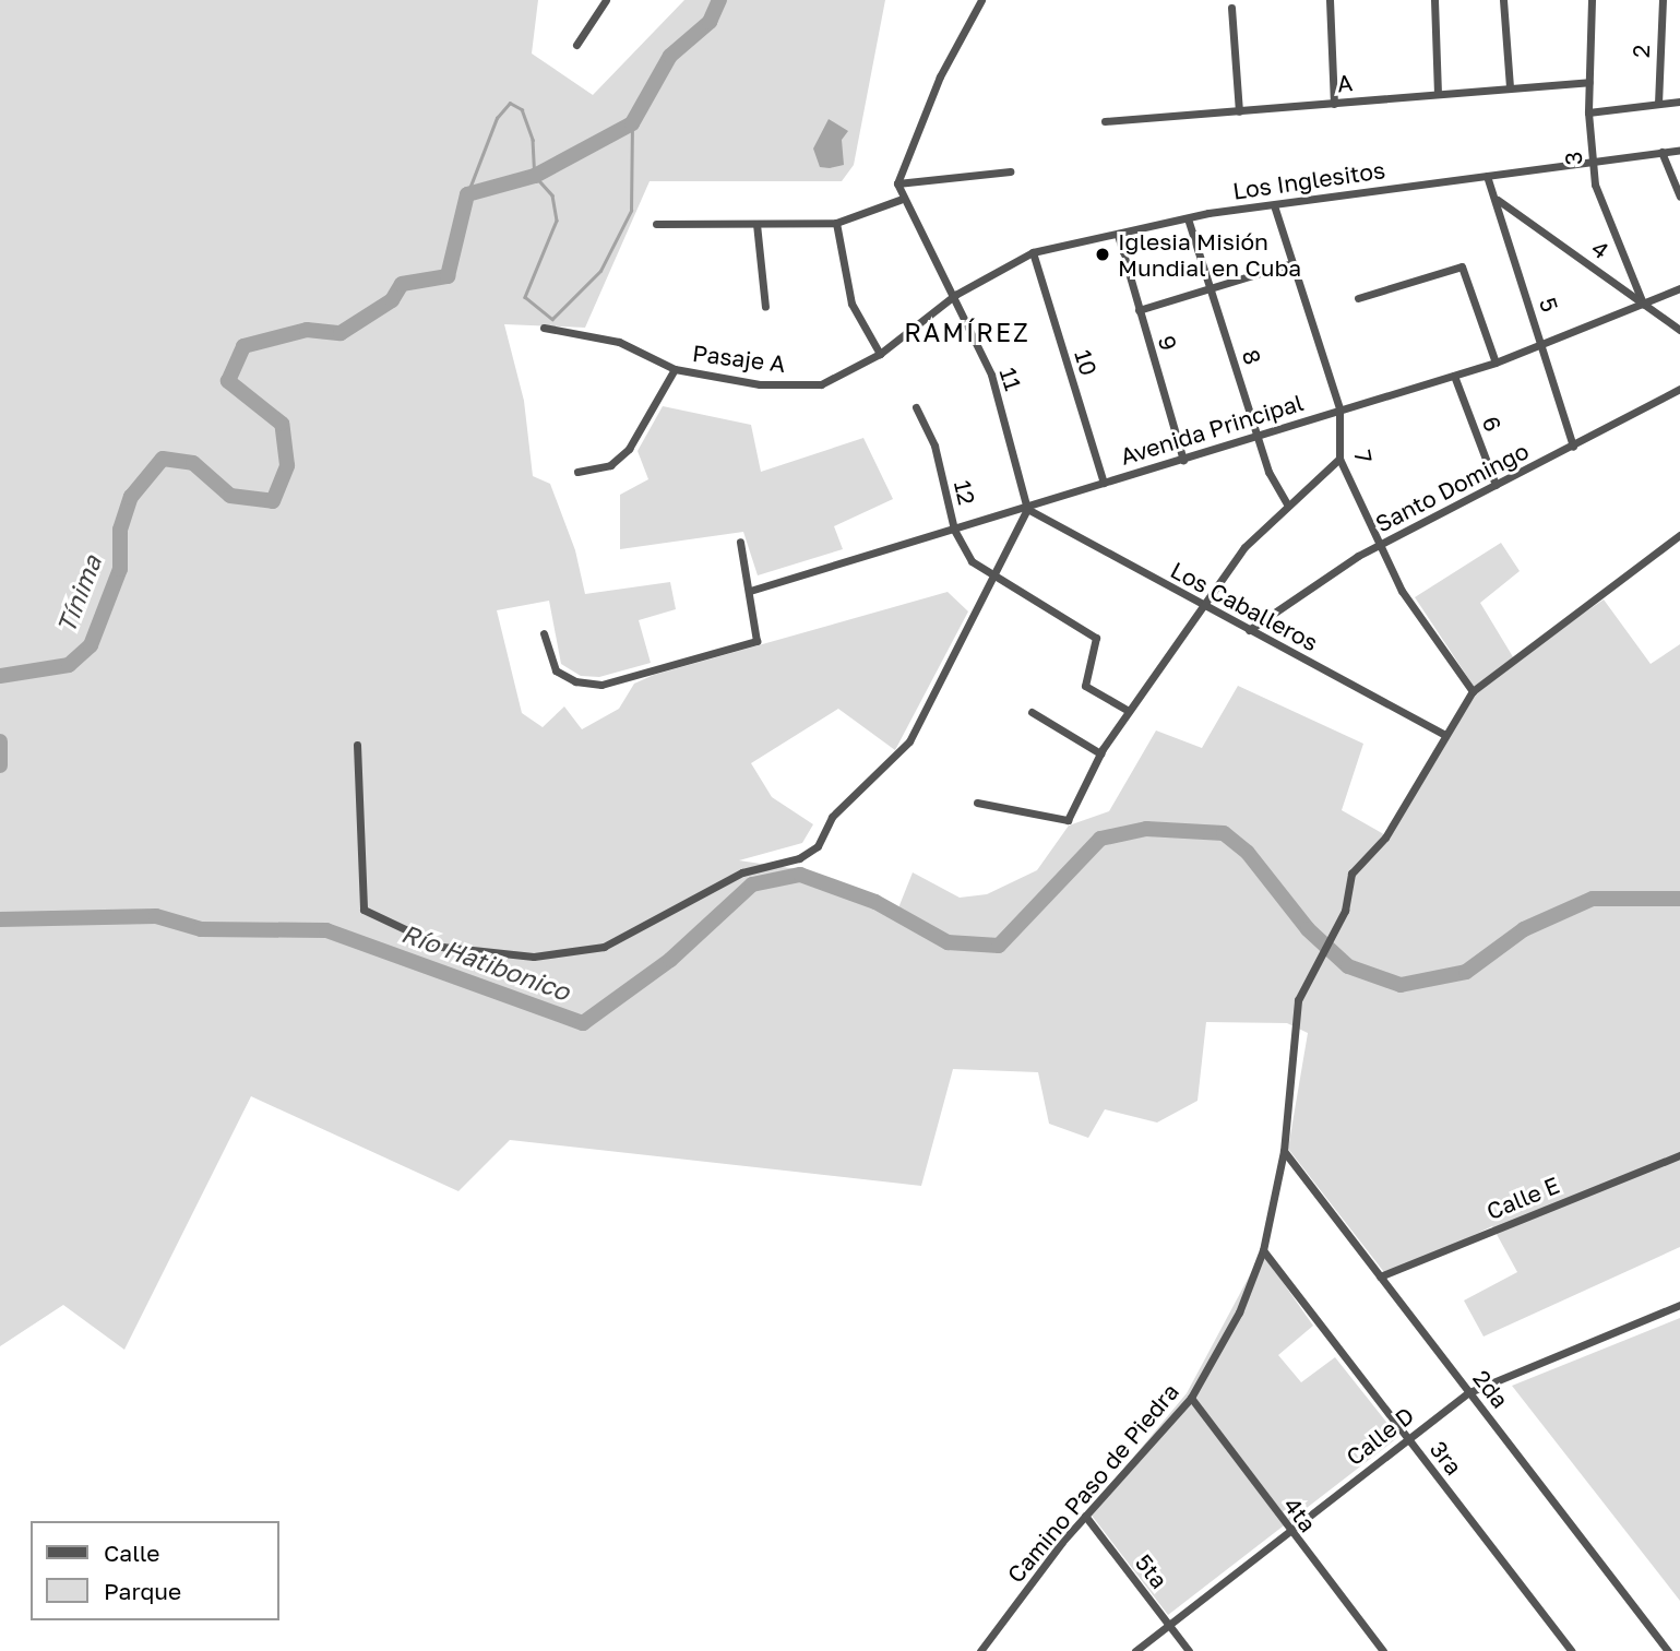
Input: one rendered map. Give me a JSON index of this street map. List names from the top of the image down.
{
  "streets": {
    "street": [
      "2",
      "A",
      "3",
      "Los Inglesitos",
      "4",
      "5",
      "9",
      "8",
      "Pasaje A",
      "10",
      "11",
      "6",
      "Avenida Principal",
      "7",
      "Santo Domingo",
      "12",
      "Los Caballeros",
      "Calle E",
      "2da",
      "Calle D",
      "3ra",
      "Camino Paso de Piedra",
      "4ta",
      "5ta"
    ]
  },
  "crossings": [
    ["A", "3"],
    ["3", "Los Inglesitos"],
    ["3", "4"],
    ["3", "Avenida Principal"],
    ["Los Inglesitos", "5"],
    ["Los Inglesitos", "9"],
    ["Los Inglesitos", "8"],
    ["Los Inglesitos", "Pasaje A"],
    ["Los Inglesitos", "10"],
    ["Los Inglesitos", "11"],
    ["Los Inglesitos", "7"],
    ["4", "5"],
    ["4", "Avenida Principal"],
    ["5", "Avenida Principal"],
    ["5", "Santo Domingo"],
    ["9", "Avenida Principal"],
    ["8", "Avenida Principal"],
    ["Pasaje A", "11"],
    ["10", "Avenida Principal"],
    ["11", "Avenida Principal"],
    ["11", "Los Caballeros"],
    ["6", "Avenida Principal"],
    ["6", "Santo Domingo"],
    ["Avenida Principal", "7"],
    ["Avenida Principal", "12"],
    ["Avenida Principal", "Los Caballeros"],
    ["7", "Santo Domingo"],
    ["7", "Camino Paso de Piedra"],
    ["Santo Domingo", "Los Caballeros"],
    ["Los Caballeros", "Camino Paso de Piedra"],
    ["Calle E", "2da"],
    ["2da", "Calle D"],
    ["2da", "Camino Paso de Piedra"],
    ["Calle D", "3ra"],
    ["Calle D", "4ta"],
    ["Calle D", "5ta"],
    ["3ra", "Camino Paso de Piedra"],
    ["Camino Paso de Piedra", "4ta"],
    ["Camino Paso de Piedra", "5ta"]
  ],
  "districts": ["RAMÍREZ"],
  "water": ["Tínima", "Río Hatibonico"],
  "places": ["Iglesia Misión Mundial en Cuba"],
  "legend": ["Calle", "Parque"]
}
